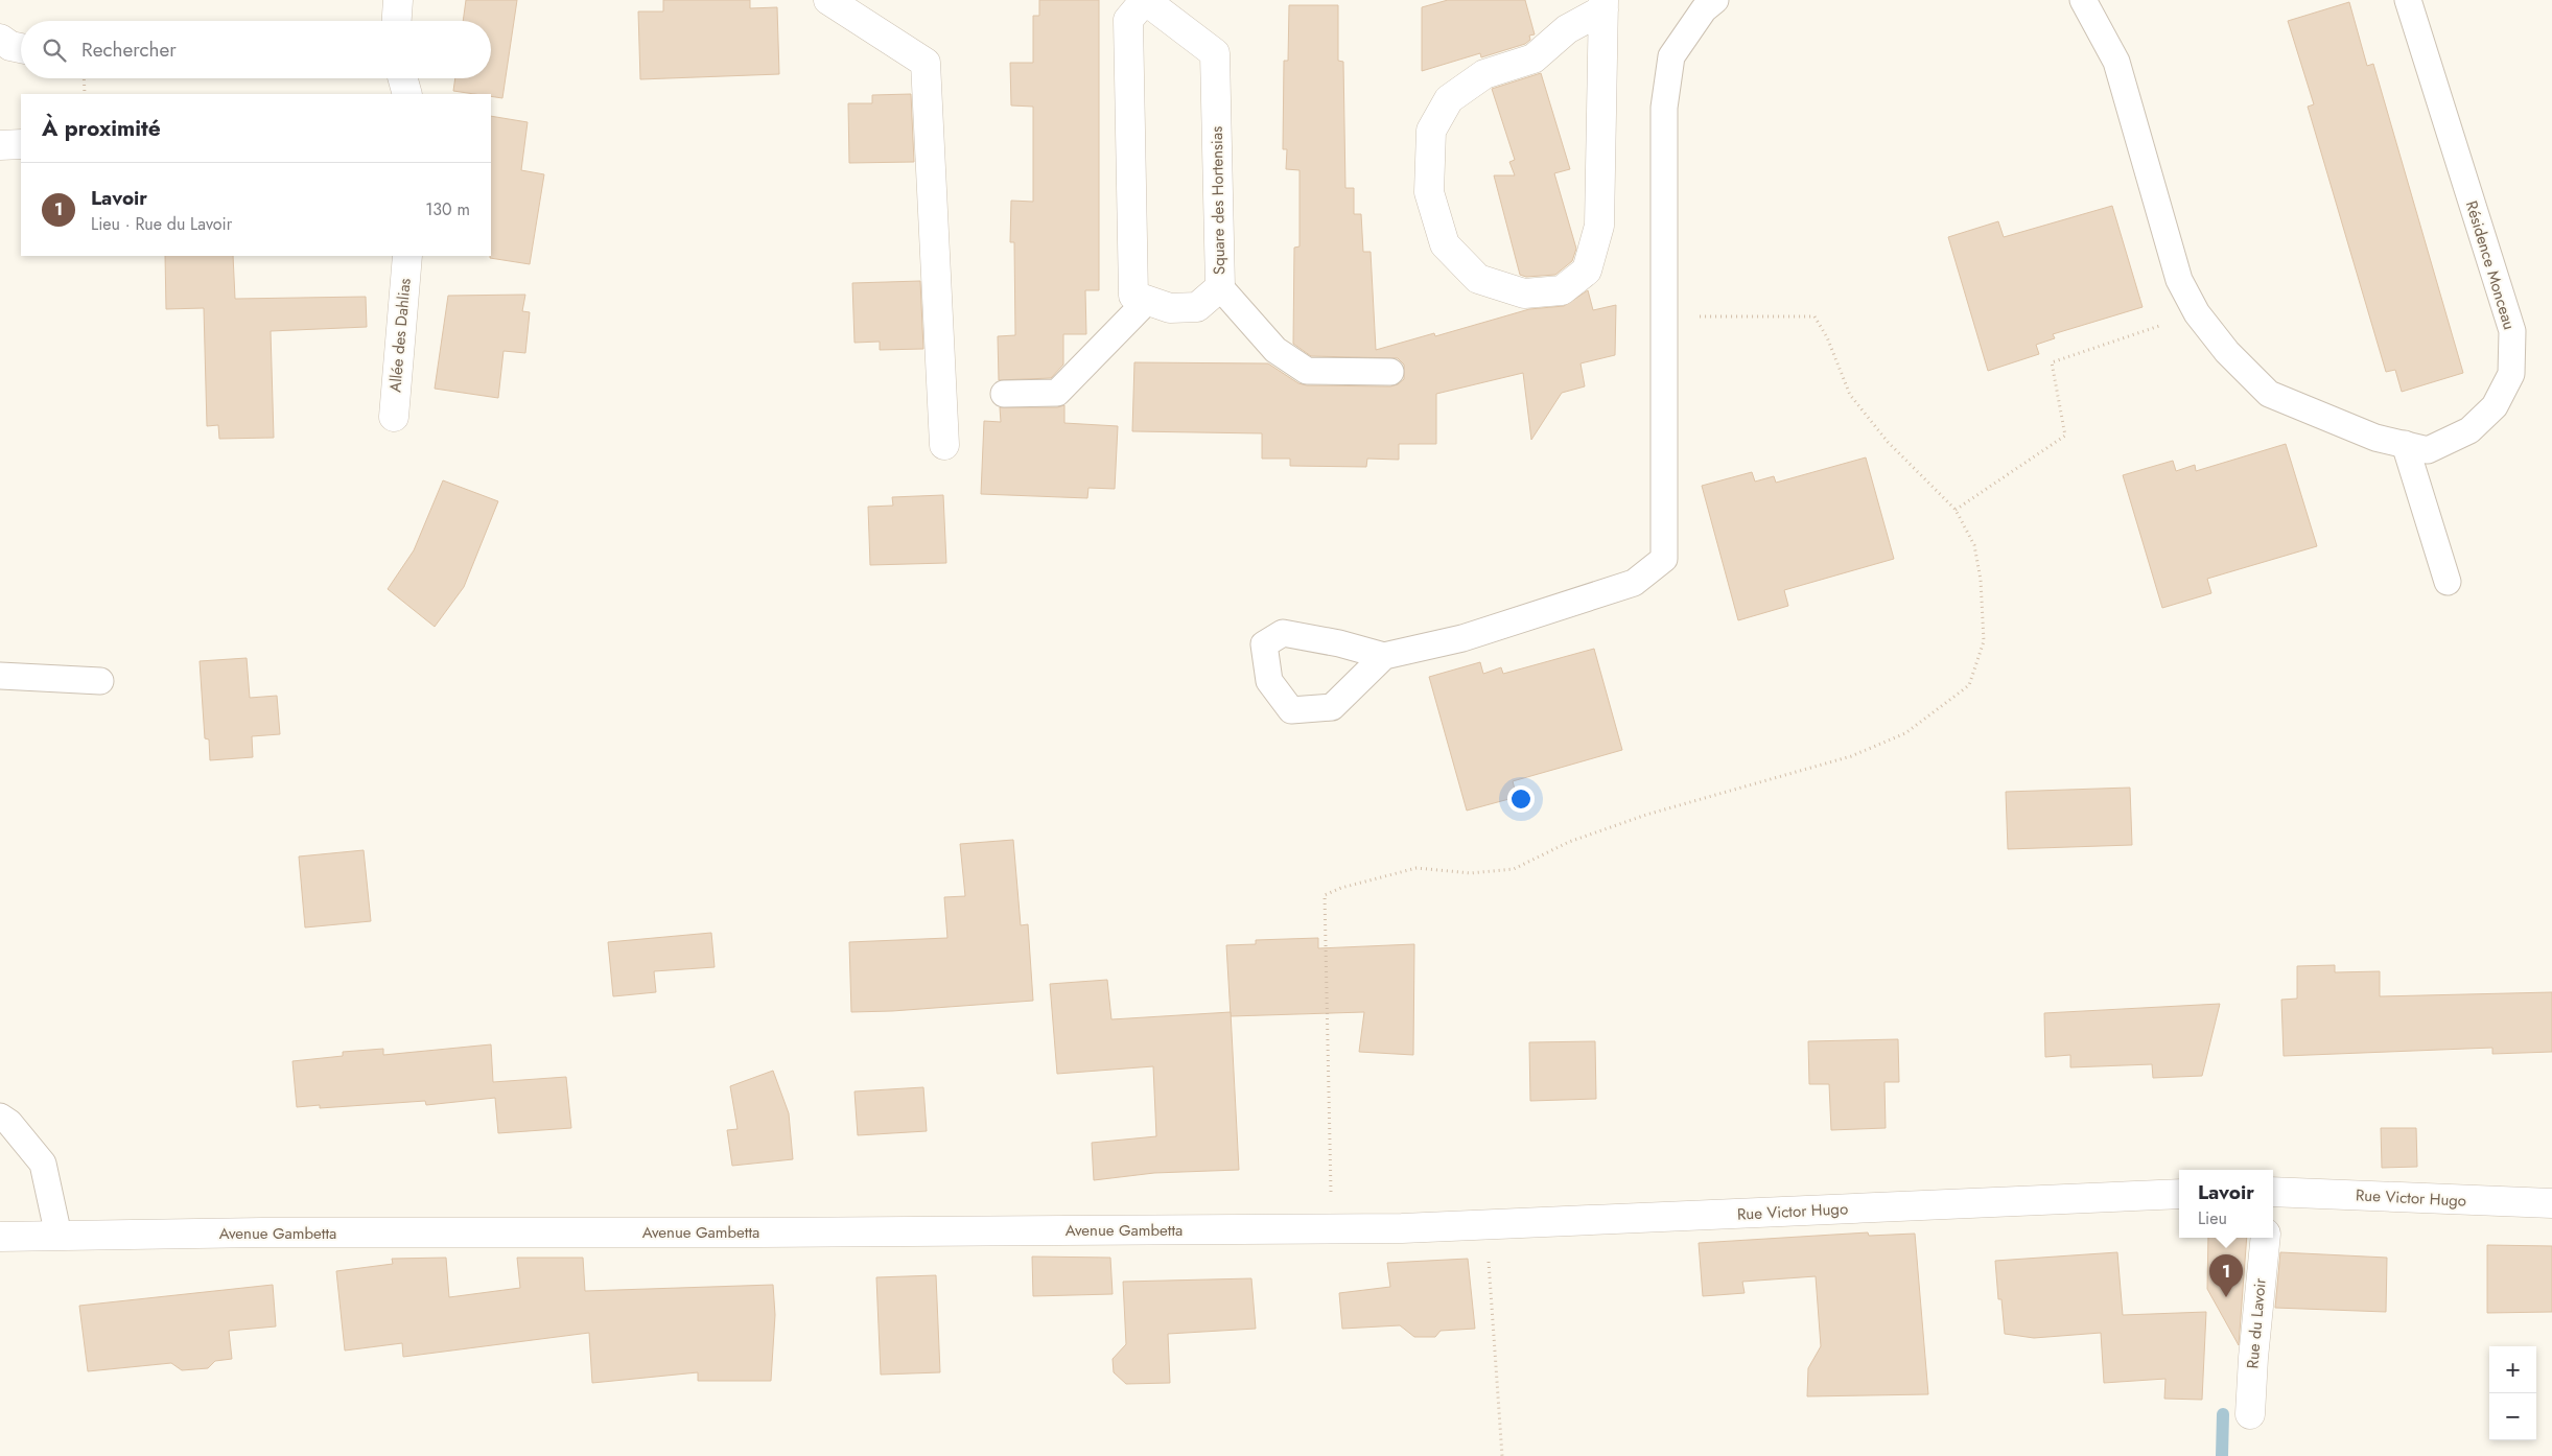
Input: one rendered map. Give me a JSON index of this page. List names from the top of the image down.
{
  "streets": {
    "street": [
      "Square des Hortensias",
      "Allée des Dahlias",
      "Rue Victor Hugo",
      "Avenue Gambetta",
      "Rue du Lavoir"
    ],
    "lane": ["Résidence Monceau"]
  },
  "crossings": [
    ["Rue Victor Hugo", "Avenue Gambetta"]
  ],
  "page": {
    "search": "Rechercher",
    "heading": "À proximité",
    "list": [
      {
        "mark": "1",
        "name": "Lavoir",
        "note": "Lieu · Rue du Lavoir",
        "value": "130 m"
      }
    ],
    "popup": ["Lavoir", "Lieu"],
    "pins": "1",
    "map_buttons": ["+", "−"]
  }
}
